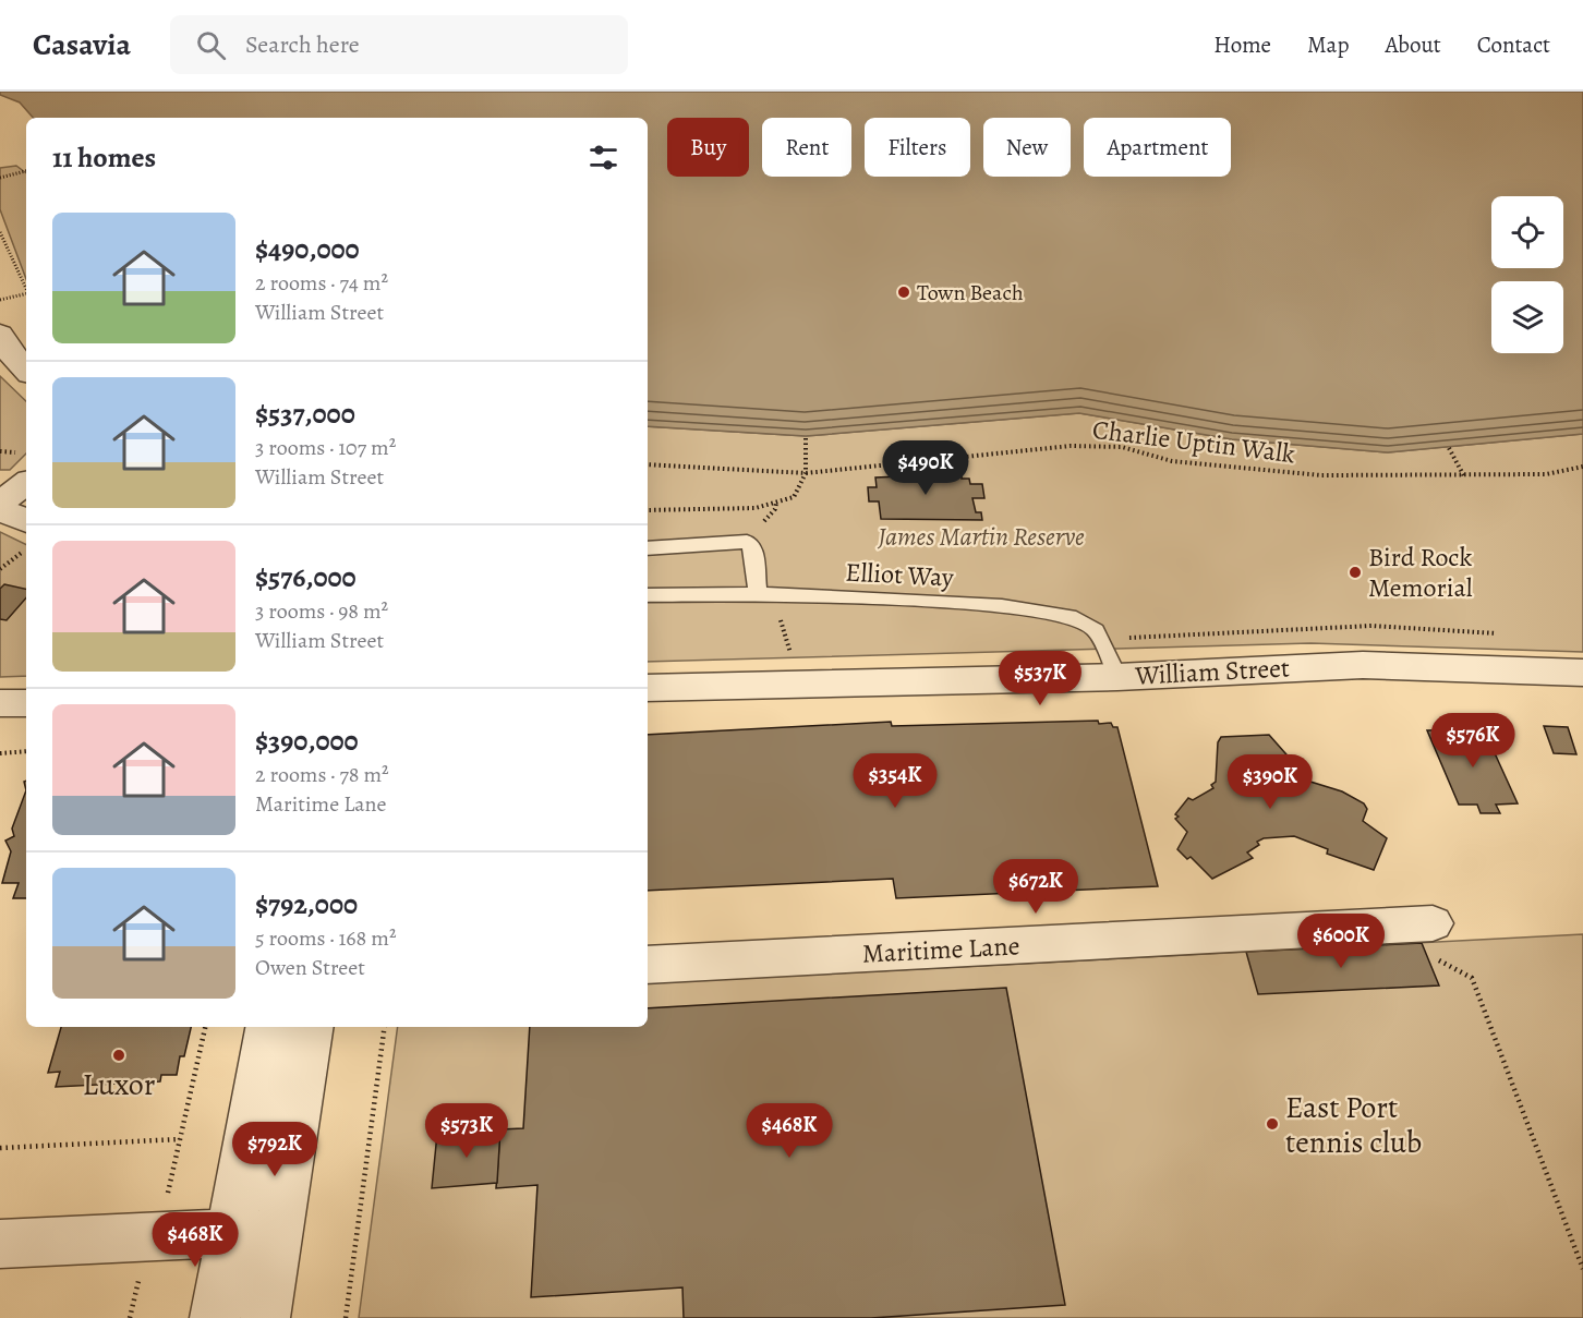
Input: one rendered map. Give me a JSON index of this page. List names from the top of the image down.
{
  "streets": {
    "street": ["William Street", "Maritime Lane"],
    "lane": ["Elliot Way"],
    "path": ["Charlie Uptin Walk"]
  },
  "crossings": [
    ["Elliot Way", "William Street"]
  ],
  "parks": ["James Martin Reserve"],
  "places": [
    "Town Beach",
    "Bird Rock Memorial",
    "Luxor",
    "East Port tennis club"
  ],
  "page": {
    "header": "Casavia",
    "search": "Search here",
    "nav": [
      "Home",
      "Map",
      "About",
      "Contact"
    ],
    "chip": [
      "Buy",
      "Rent",
      "Filters",
      "New",
      "Apartment"
    ],
    "heading": "11 homes",
    "list": [
      {
        "name": "$490,000",
        "note": "2 rooms · 74 m² · William Street"
      },
      {
        "name": "$537,000",
        "note": "3 rooms · 107 m² · William Street"
      },
      {
        "name": "$576,000",
        "note": "3 rooms · 98 m² · William Street"
      },
      {
        "name": "$390,000",
        "note": "2 rooms · 78 m² · Maritime Lane"
      },
      {
        "name": "$792,000",
        "note": "5 rooms · 168 m² · Owen Street"
      }
    ],
    "price": [
      "$490K",
      "$537K",
      "$576K",
      "$354K",
      "$390K",
      "$672K",
      "$600K",
      "$573K",
      "$468K",
      "$792K",
      "$468K"
    ]
  }
}
